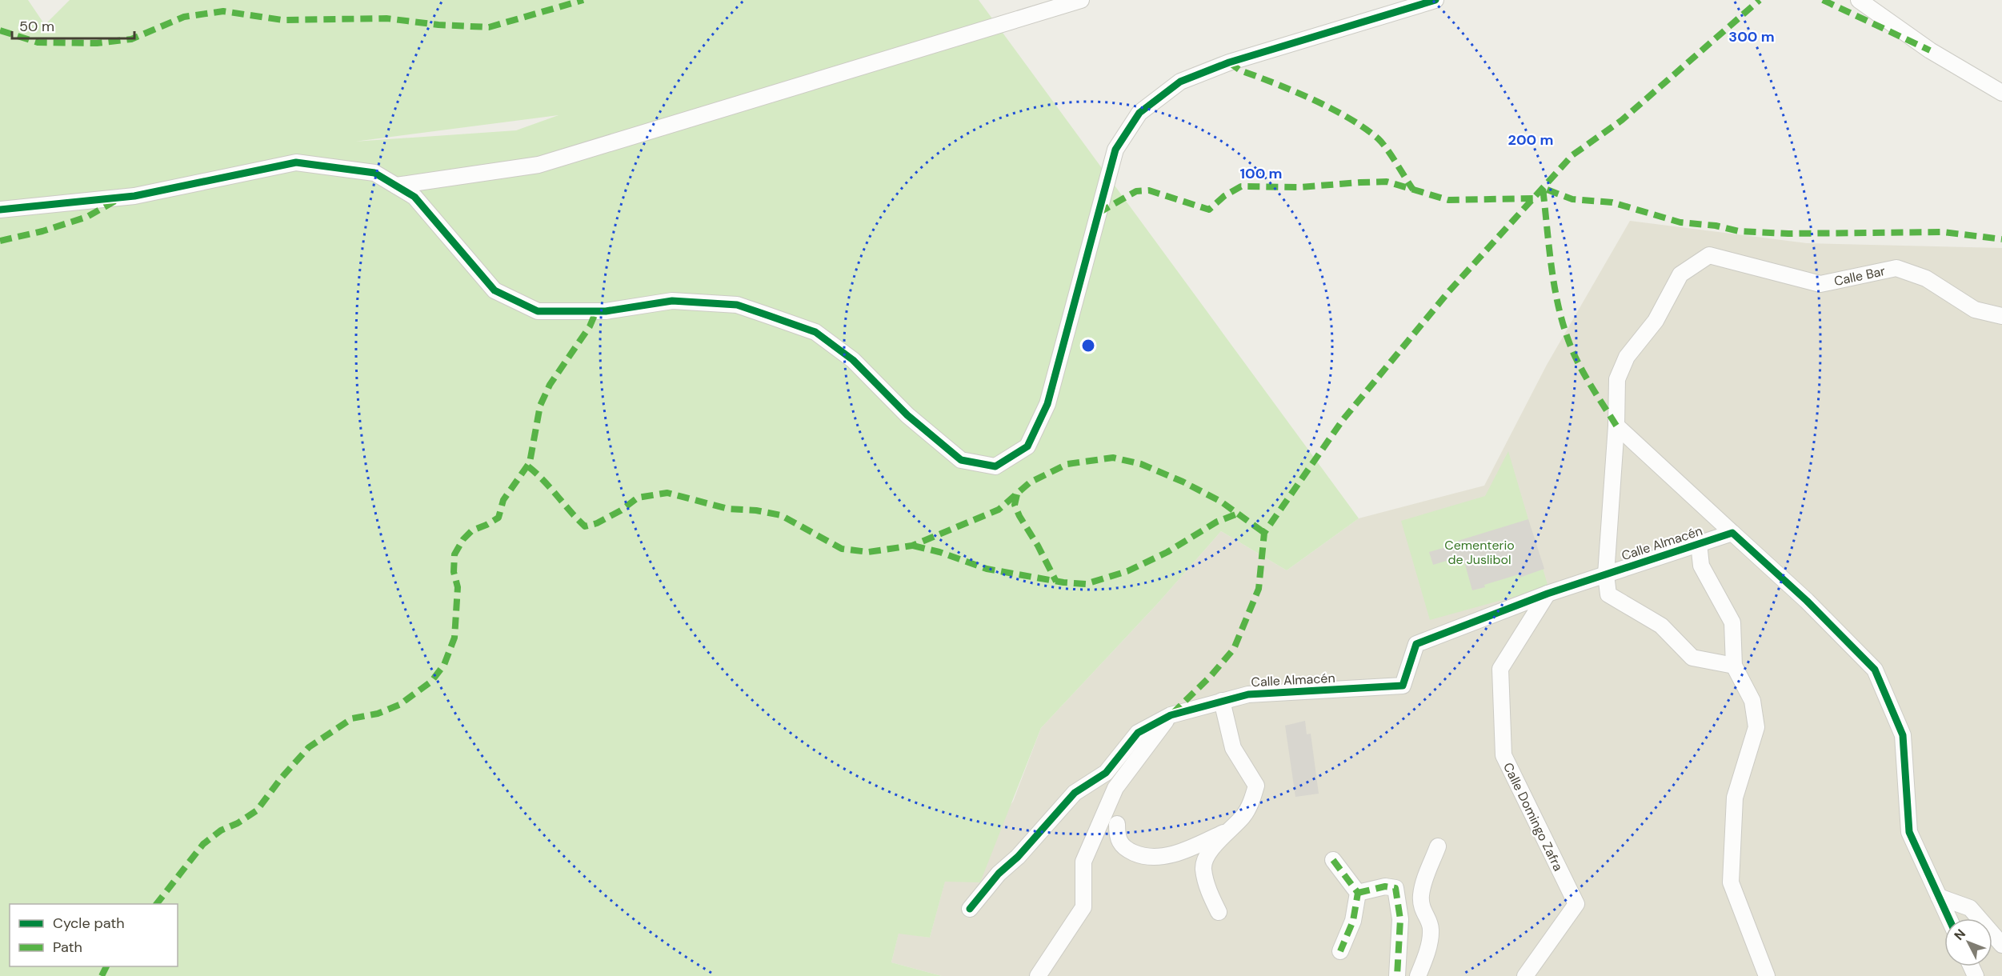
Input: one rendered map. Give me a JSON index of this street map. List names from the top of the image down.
{
  "streets": {
    "street": ["Calle Bar", "Calle Almacén", "Calle Domingo Zafra"]
  },
  "crossings": [
    ["Calle Almacén", "Calle Domingo Zafra"]
  ],
  "parks": ["Cementerio de Juslibol"],
  "legend": ["Cycle path", "Path"],
  "scale_bar": "50 m",
  "north": "top left",
  "rings": ["300 m", "200 m", "100 m"]
}
